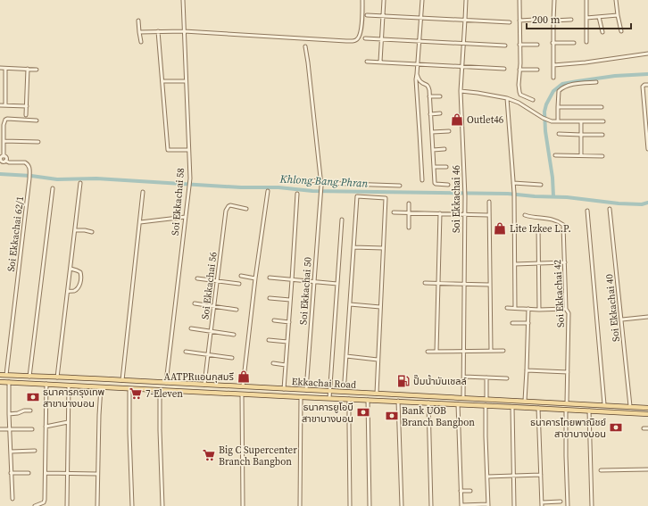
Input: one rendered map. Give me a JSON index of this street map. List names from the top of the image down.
{
  "streets": {
    "main road": ["Ekkachai Road"],
    "street": [
      "Soi Ekkachai 46",
      "Soi Ekkachai 58",
      "Soi Ekkachai 62/1",
      "Soi Ekkachai 56",
      "Soi Ekkachai 50",
      "Soi Ekkachai 42",
      "Soi Ekkachai 40"
    ]
  },
  "crossings": [
    ["Soi Ekkachai 46", "Ekkachai Road"],
    ["Soi Ekkachai 58", "Ekkachai Road"],
    ["Soi Ekkachai 62/1", "Ekkachai Road"],
    ["Soi Ekkachai 56", "Ekkachai Road"],
    ["Soi Ekkachai 50", "Ekkachai Road"],
    ["Soi Ekkachai 42", "Ekkachai Road"],
    ["Soi Ekkachai 40", "Ekkachai Road"]
  ],
  "water": ["Khlong Bang Phran"],
  "places": {
    "shop": ["Outlet46", "Lite Izkee L.P.", "AATPRแอนกุสมรี"],
    "fuel station": ["ปั๊มน้ำมันเชลล์"],
    "supermarket": ["7-Eleven", "Big C Supercenter Branch Bangbon"],
    "bank": [
      "ธนาคารกรุงเทพ สาขาบางบอน",
      "ธนาคารยูโอบี สาขาบางบอน",
      "Bank UOB Branch Bangbon",
      "ธนาคารไทยพาณิชย์ สาขาบางบอน"
    ]
  },
  "scale_bar": "200 m"
}
